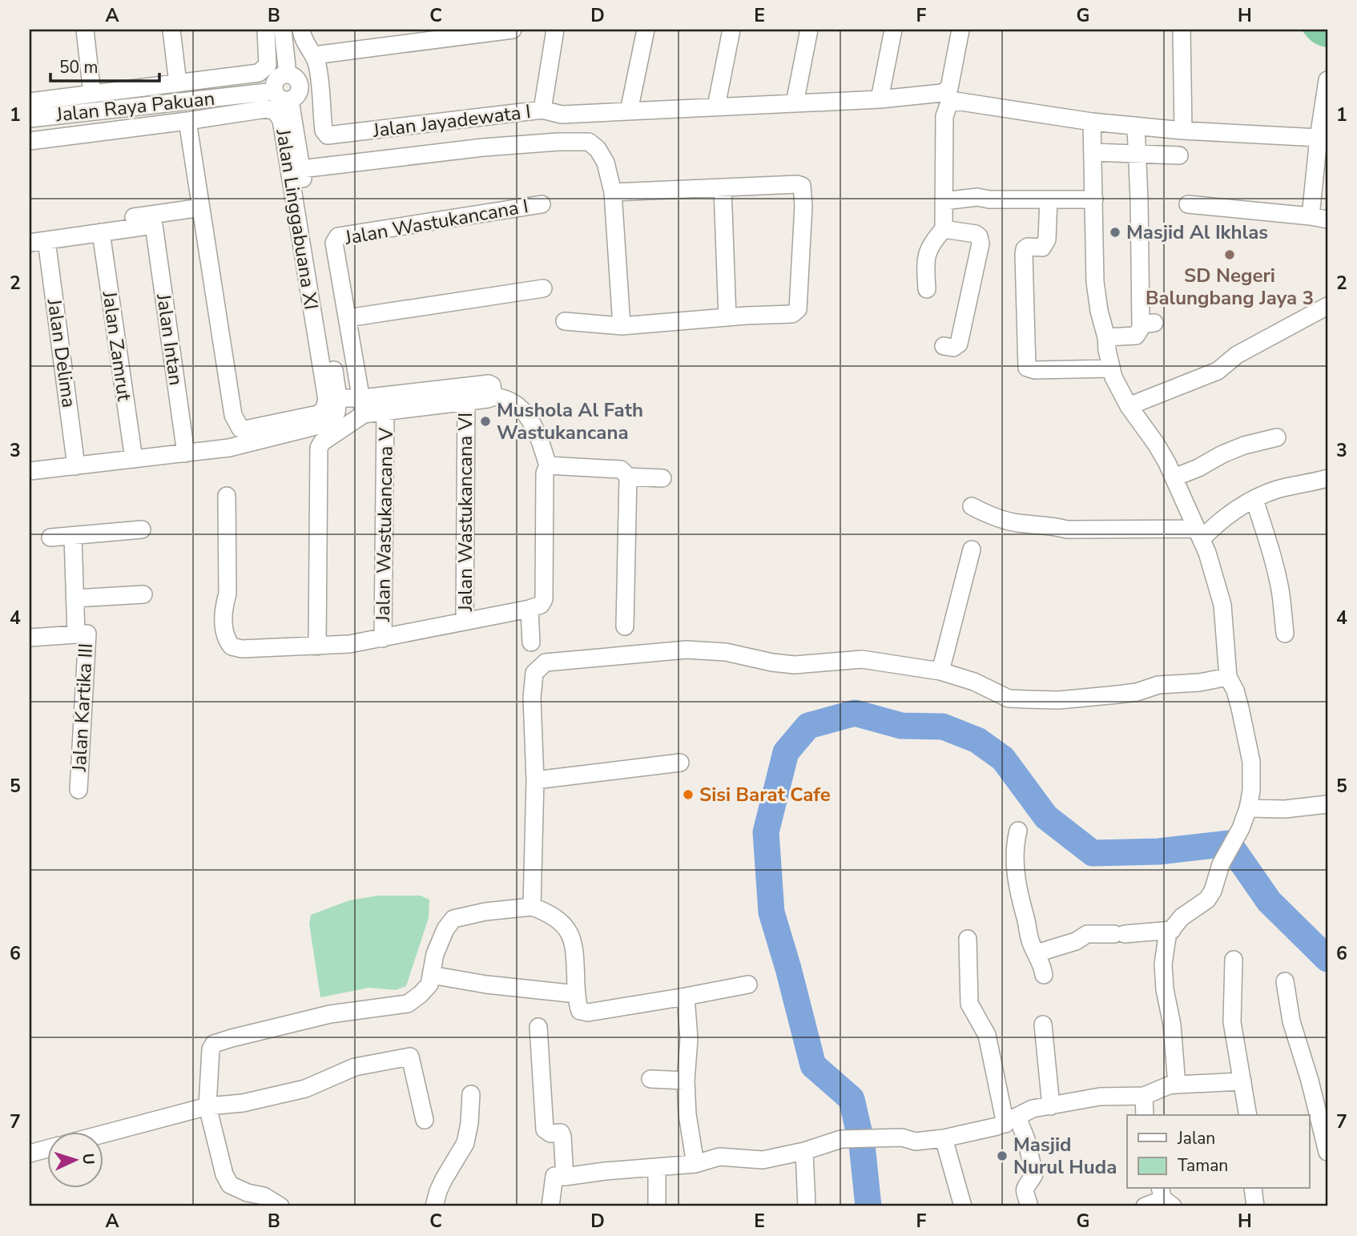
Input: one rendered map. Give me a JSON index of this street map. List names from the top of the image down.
{
  "streets": {
    "street": [
      "Jalan Raya Pakuan",
      "Jalan Jayadewata I",
      "Jalan Linggabuana XI",
      "Jalan Wastukancana I",
      "Jalan Intan",
      "Jalan Zamrut",
      "Jalan Delima",
      "Jalan Wastukancana VI",
      "Jalan Wastukancana V",
      "Jalan Kartika III"
    ]
  },
  "crossings": [
    ["Jalan Intan", "Jalan Zamrut"]
  ],
  "places": [
    "Masjid Al Ikhlas",
    "SD Negeri Balungbang Jaya 3",
    "Mushola Al Fath Wastukancana",
    "Sisi Barat Cafe",
    "Masjid Nurul Huda"
  ],
  "legend": ["Jalan", "Taman"],
  "scale_bar": "50 m",
  "north": "right",
  "grid": {
    "columns": [
      "A",
      "B",
      "C",
      "D",
      "E",
      "F",
      "G",
      "H"
    ],
    "rows": [
      "1",
      "2",
      "3",
      "4",
      "5",
      "6",
      "7"
    ]
  }
}
